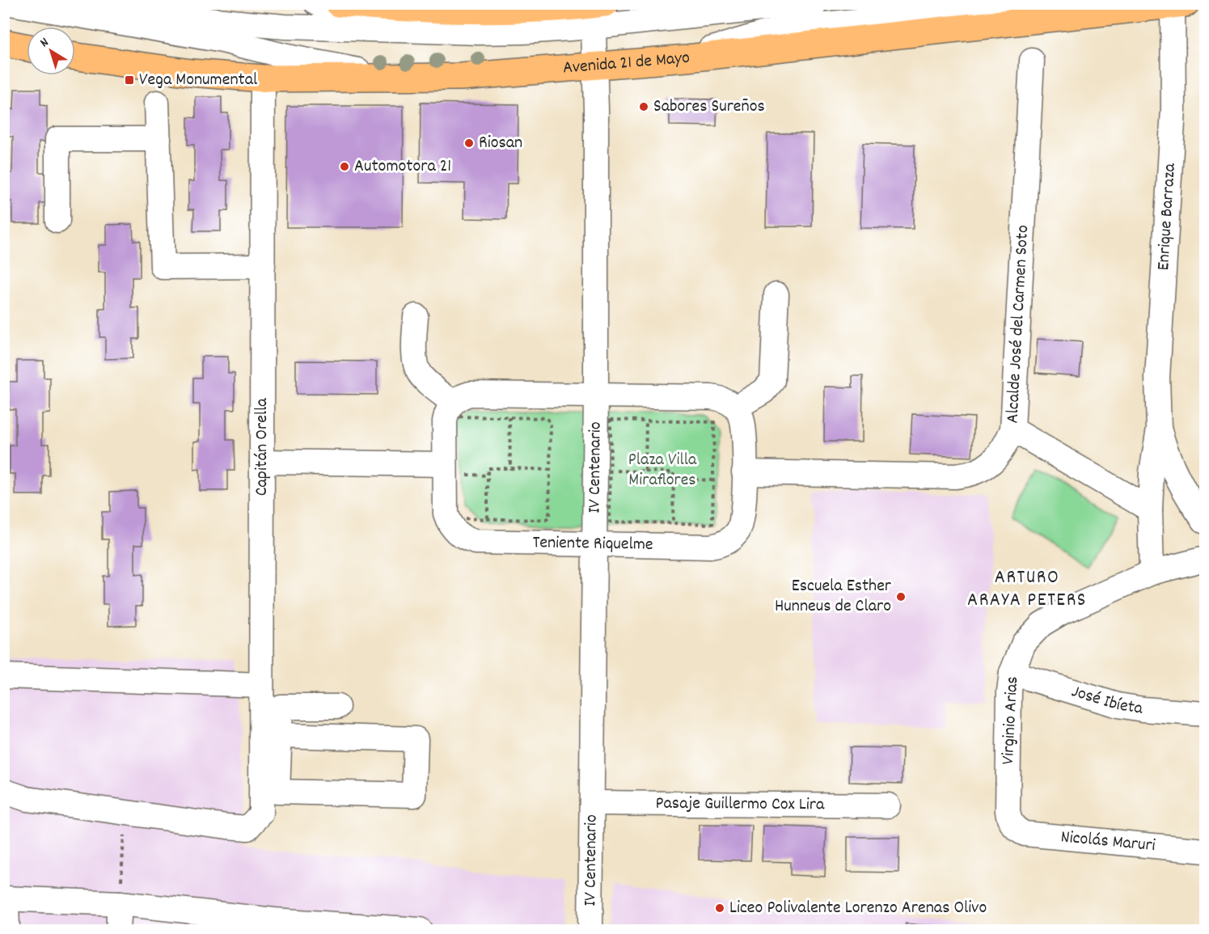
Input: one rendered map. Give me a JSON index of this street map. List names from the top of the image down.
{
  "streets": {
    "main road": ["Avenida 21 de Mayo"],
    "street": [
      "Enrique Barraza",
      "Alcalde José del Carmen Soto",
      "Capitán Orella",
      "IV Centenario",
      "Teniente Riquelme",
      "José Ibíeta",
      "Virginio Arias",
      "Pasaje Guillermo Cox Lira",
      "Nicolás Maruri"
    ]
  },
  "crossings": [
    ["Avenida 21 de Mayo", "Enrique Barraza"],
    ["Avenida 21 de Mayo", "Capitán Orella"],
    ["Avenida 21 de Mayo", "IV Centenario"],
    ["Enrique Barraza", "Alcalde José del Carmen Soto"],
    ["Enrique Barraza", "Virginio Arias"],
    ["IV Centenario", "Teniente Riquelme"],
    ["IV Centenario", "Pasaje Guillermo Cox Lira"],
    ["José Ibíeta", "Virginio Arias"],
    ["Virginio Arias", "Nicolás Maruri"]
  ],
  "districts": ["ARTURO ARAYA PETERS"],
  "parks": ["Plaza Villa Miraflores"],
  "places": {
    "transit": ["Vega Monumental"],
    "other": [
      "Sabores Sureños",
      "Riosan",
      "Automotora 21",
      "Escuela Esther Hunneus de Claro",
      "Liceo Polivalente Lorenzo Arenas Olivo"
    ]
  },
  "north": "top left"
}
